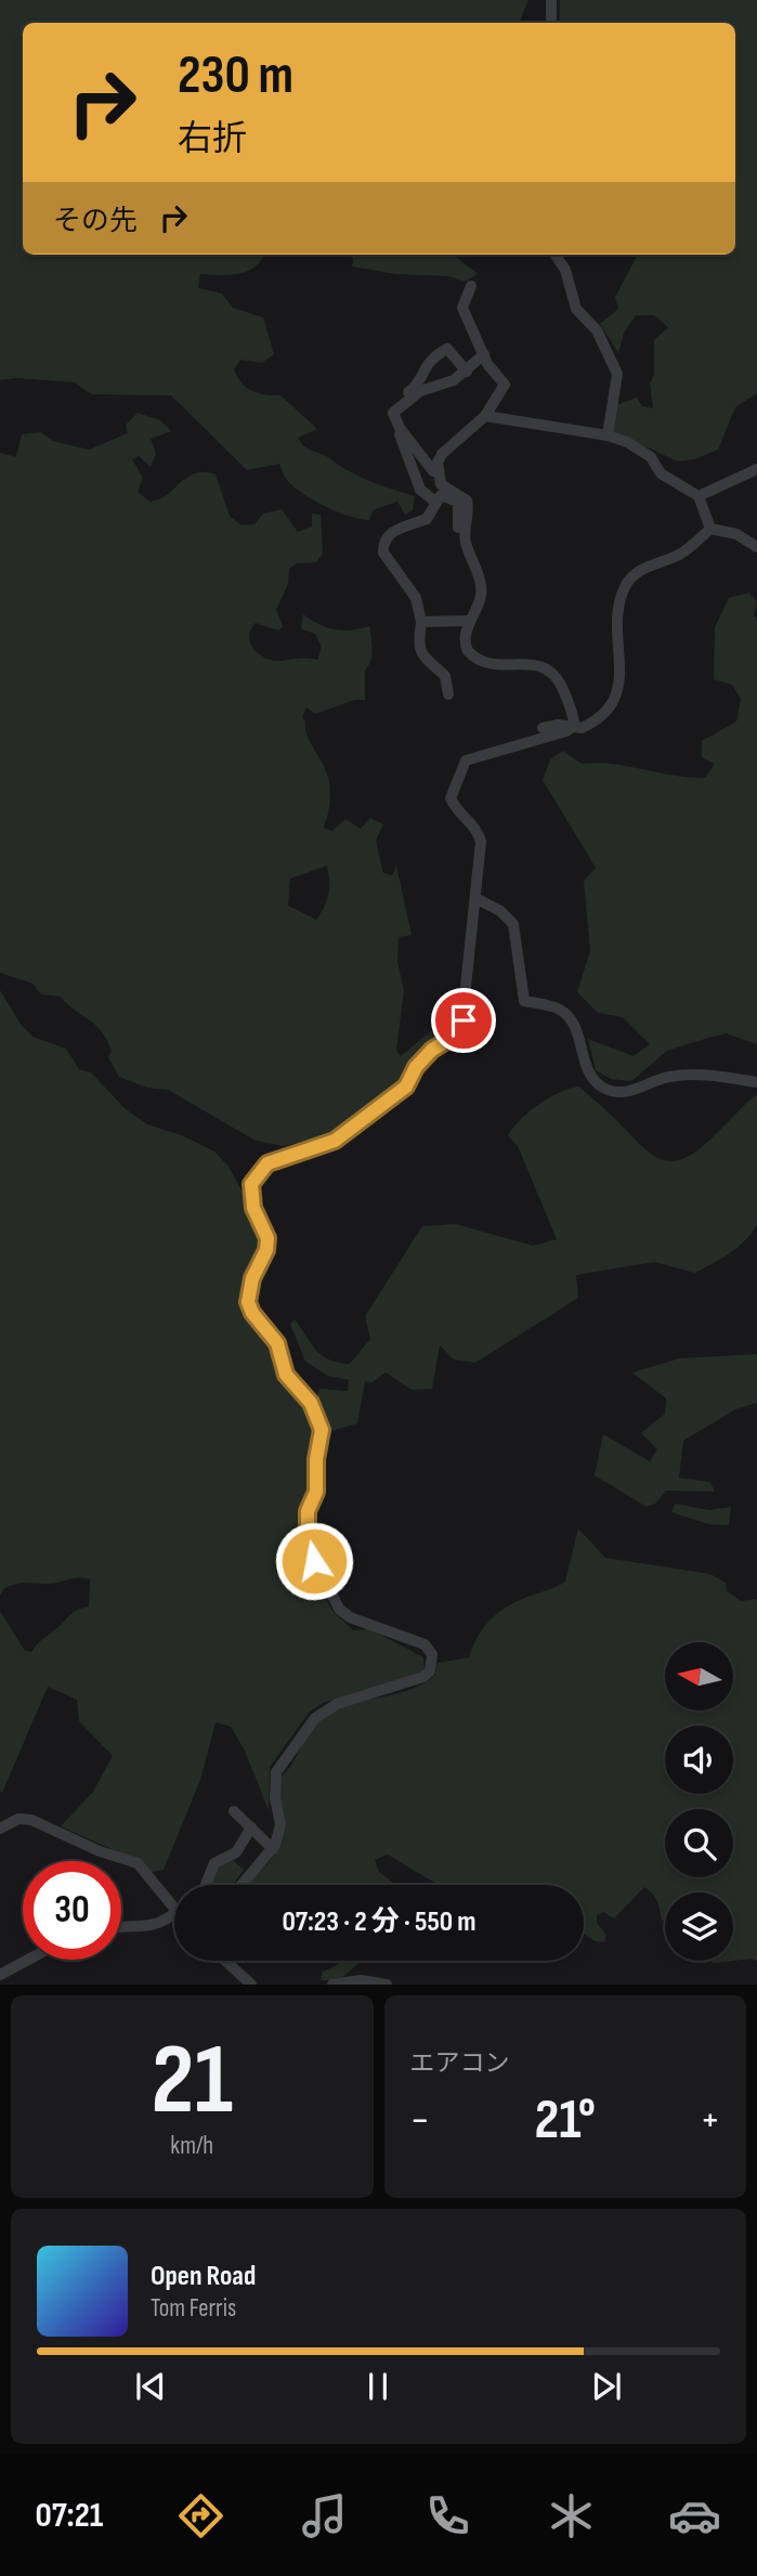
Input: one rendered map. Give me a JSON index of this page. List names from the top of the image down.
{
  "north": "left",
  "page": {
    "turn": ["230 m", "右折"],
    "then": "その先",
    "limit": "30",
    "trip": "07:23 · 2 分 · 550 m",
    "tile": [
      ["21", "km/h"],
      "エアコン"
    ],
    "heat": ["−", "21°", "+"],
    "song": ["Open Road", "Tom Ferris"],
    "tabs": "07:21"
  }
}
